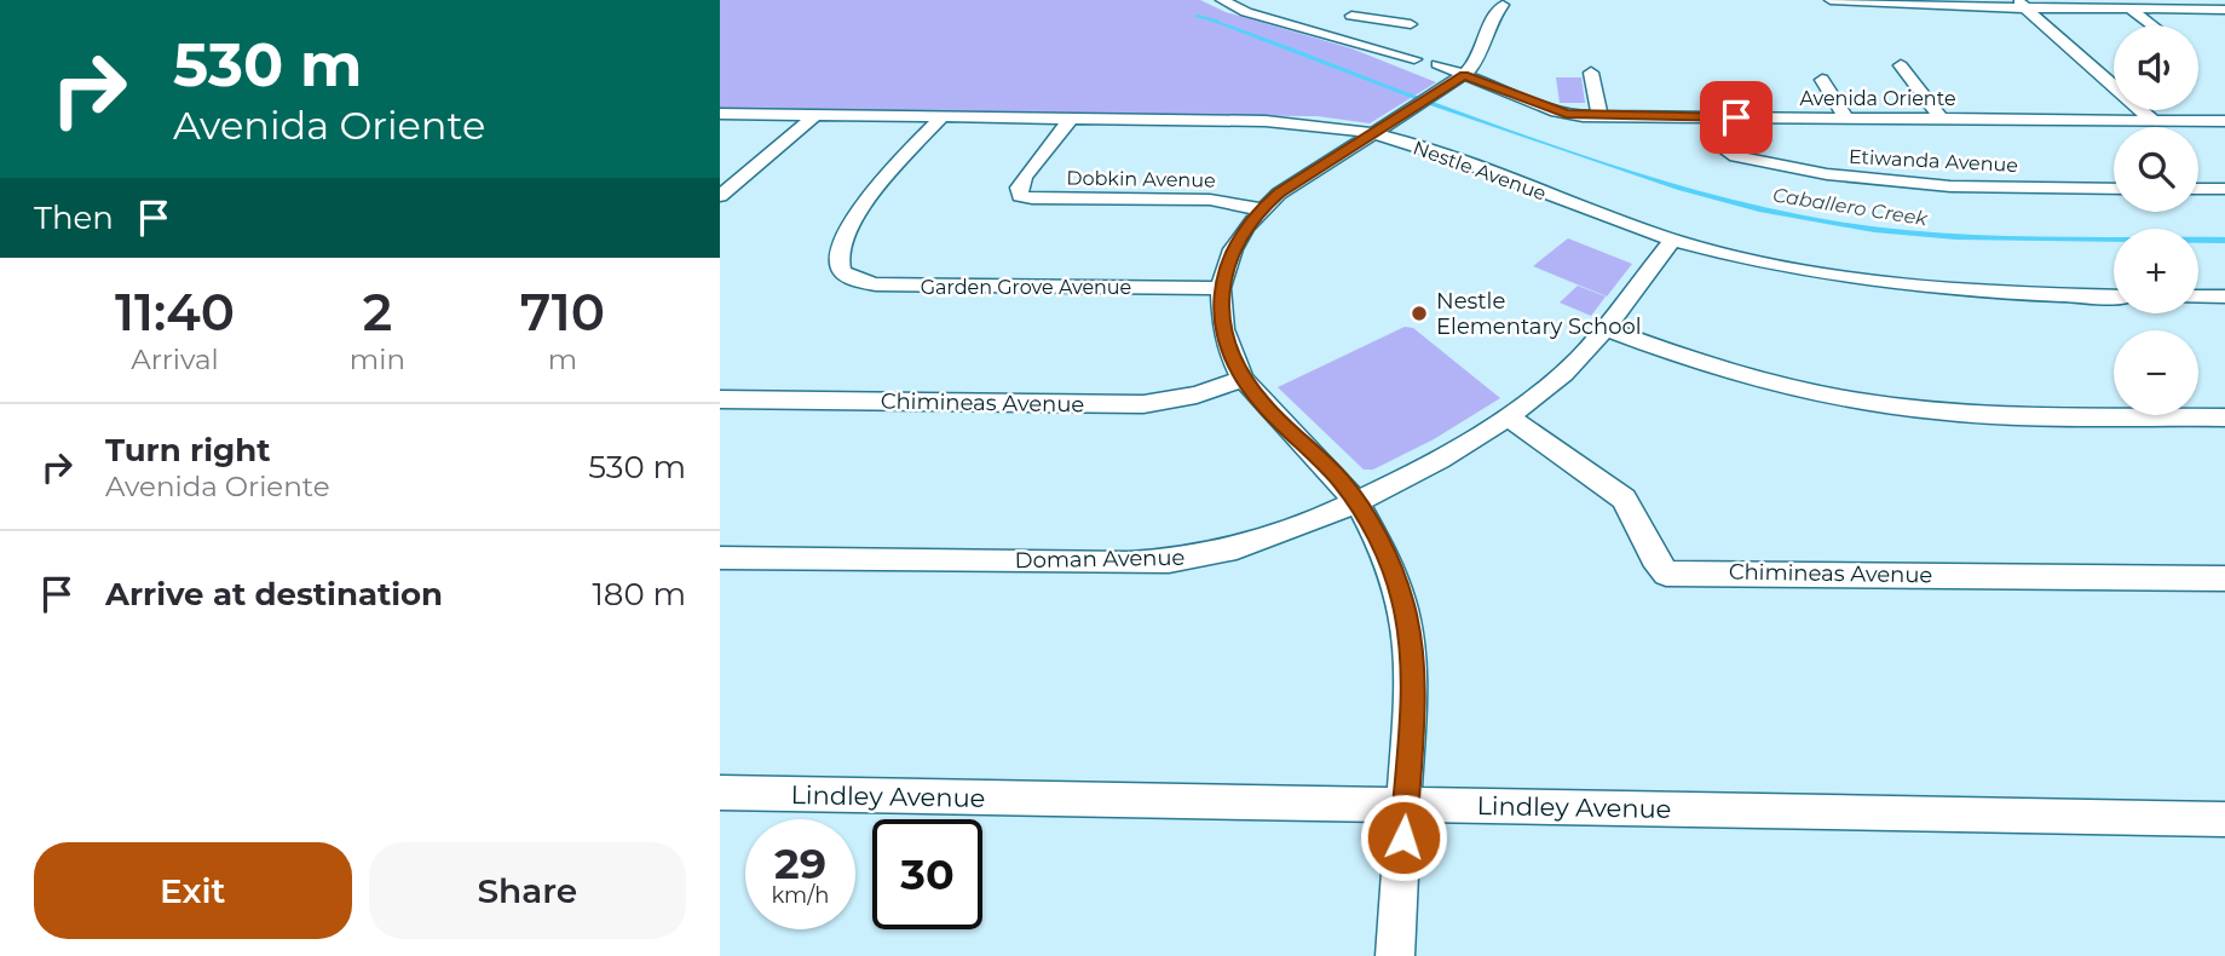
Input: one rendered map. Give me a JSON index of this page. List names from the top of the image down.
{
  "streets": {
    "street": [
      "Avenida Oriente",
      "Etiwanda Avenue",
      "Nestle Avenue",
      "Dobkin Avenue",
      "Garden Grove Avenue",
      "Chimineas Avenue",
      "Doman Avenue",
      "Lindley Avenue"
    ]
  },
  "crossings": [
    ["Avenida Oriente", "Etiwanda Avenue"],
    ["Nestle Avenue", "Dobkin Avenue"],
    ["Nestle Avenue", "Garden Grove Avenue"],
    ["Nestle Avenue", "Doman Avenue"],
    ["Chimineas Avenue", "Doman Avenue"]
  ],
  "water": ["Caballero Creek"],
  "places": ["Nestle Elementary School"],
  "page": {
    "turn": ["530 m", "Avenida Oriente"],
    "map_buttons": ["+", "−"],
    "then": "Then",
    "eta": [
      "11:40",
      "Arrival",
      "2",
      "min",
      "710",
      "m"
    ],
    "list": [
      {
        "name": "Turn right",
        "note": "Avenida Oriente",
        "value": "530 m"
      },
      {
        "name": "Arrive at destination",
        "value": "180 m"
      }
    ],
    "speed": "29 km/h",
    "limit": "30",
    "buttons": ["Exit", "Share"]
  }
}
